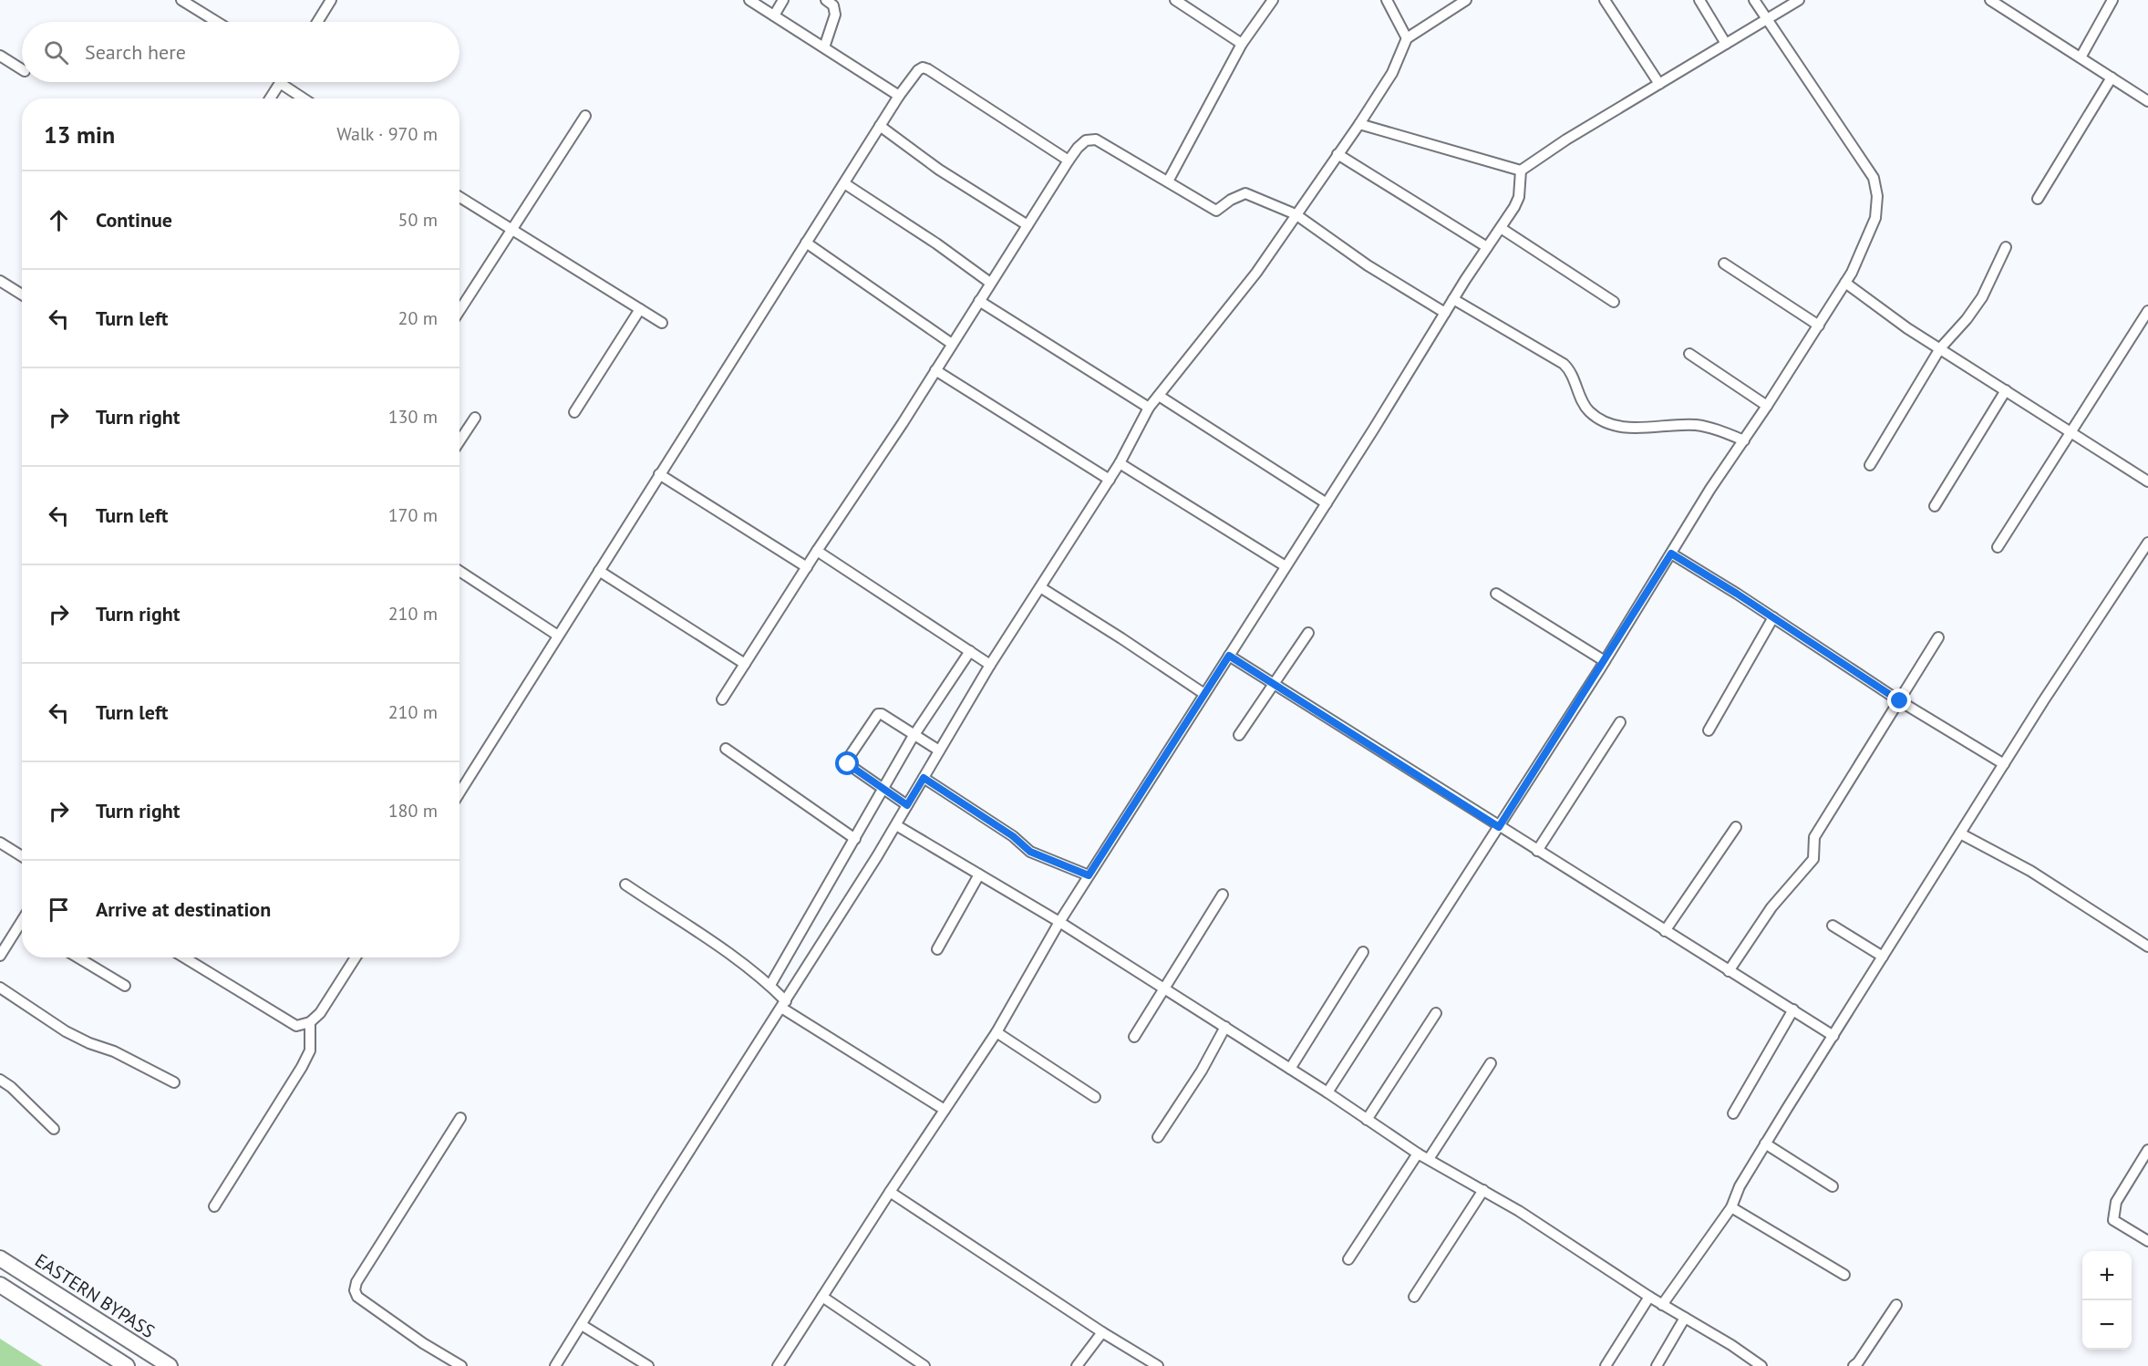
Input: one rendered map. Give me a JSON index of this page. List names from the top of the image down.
{
  "streets": {
    "main road": ["EASTERN BYPASS"]
  },
  "page": {
    "search": "Search here",
    "heading": ["13 min", "Walk · 970 m"],
    "list": [
      ["Continue", "50 m"],
      ["Turn left", "20 m"],
      ["Turn right", "130 m"],
      ["Turn left", "170 m"],
      ["Turn right", "210 m"],
      ["Turn left", "210 m"],
      ["Turn right", "180 m"],
      "Arrive at destination"
    ],
    "map_buttons": ["+", "−"]
  }
}
